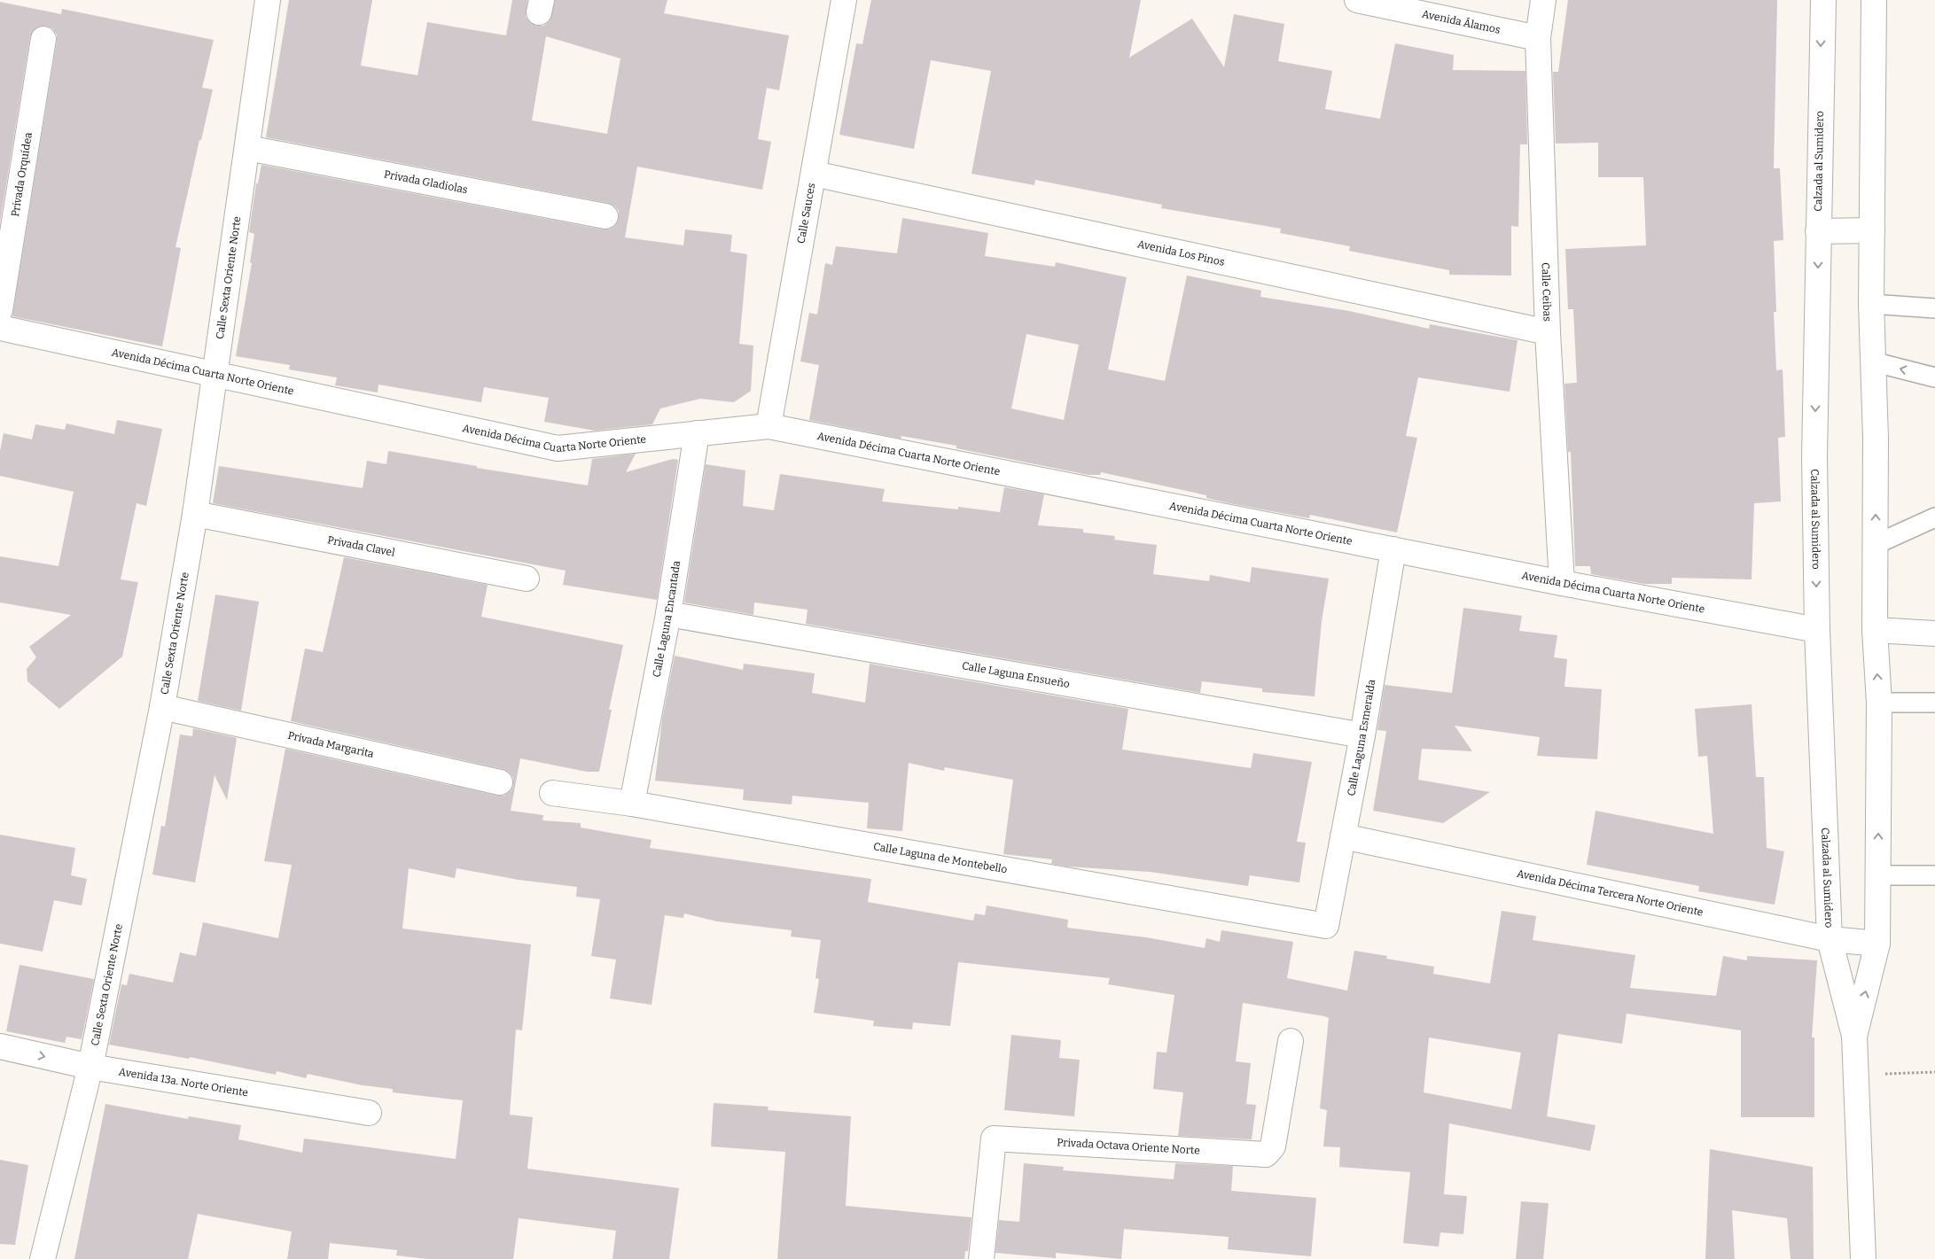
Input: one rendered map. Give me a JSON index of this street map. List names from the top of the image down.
{
  "streets": {
    "street": [
      "Avenida Álamos",
      "Calzada al Sumidero",
      "Privada Orquídea",
      "Privada Gladiolas",
      "Calle Sauces",
      "Avenida Los Pinos",
      "Calle Sexta Oriente Norte",
      "Calle Ceibas",
      "Avenida Décima Cuarta Norte Oriente",
      "Privada Clavel",
      "Calle Laguna Encantada",
      "Calle Laguna Ensueño",
      "Calle Laguna Esmeralda",
      "Privada Margarita",
      "Calle Laguna de Montebello",
      "Avenida Décima Tercera Norte Oriente",
      "Avenida 13a. Norte Oriente",
      "Privada Octava Oriente Norte"
    ]
  },
  "crossings": [
    ["Avenida Álamos", "Calle Ceibas"],
    ["Calzada al Sumidero", "Avenida Décima Cuarta Norte Oriente"],
    ["Calzada al Sumidero", "Avenida Décima Tercera Norte Oriente"],
    ["Privada Gladiolas", "Calle Sexta Oriente Norte"],
    ["Calle Sauces", "Avenida Los Pinos"],
    ["Calle Sauces", "Avenida Décima Cuarta Norte Oriente"],
    ["Avenida Los Pinos", "Calle Ceibas"],
    ["Calle Sexta Oriente Norte", "Avenida Décima Cuarta Norte Oriente"],
    ["Calle Sexta Oriente Norte", "Privada Clavel"],
    ["Calle Sexta Oriente Norte", "Privada Margarita"],
    ["Calle Sexta Oriente Norte", "Avenida 13a. Norte Oriente"],
    ["Calle Ceibas", "Avenida Décima Cuarta Norte Oriente"],
    ["Avenida Décima Cuarta Norte Oriente", "Calle Laguna Encantada"],
    ["Avenida Décima Cuarta Norte Oriente", "Calle Laguna Esmeralda"],
    ["Calle Laguna Encantada", "Calle Laguna Ensueño"],
    ["Calle Laguna Encantada", "Calle Laguna de Montebello"],
    ["Calle Laguna Ensueño", "Calle Laguna Esmeralda"],
    ["Calle Laguna Esmeralda", "Calle Laguna de Montebello"],
    ["Calle Laguna Esmeralda", "Avenida Décima Tercera Norte Oriente"]
  ]
}
